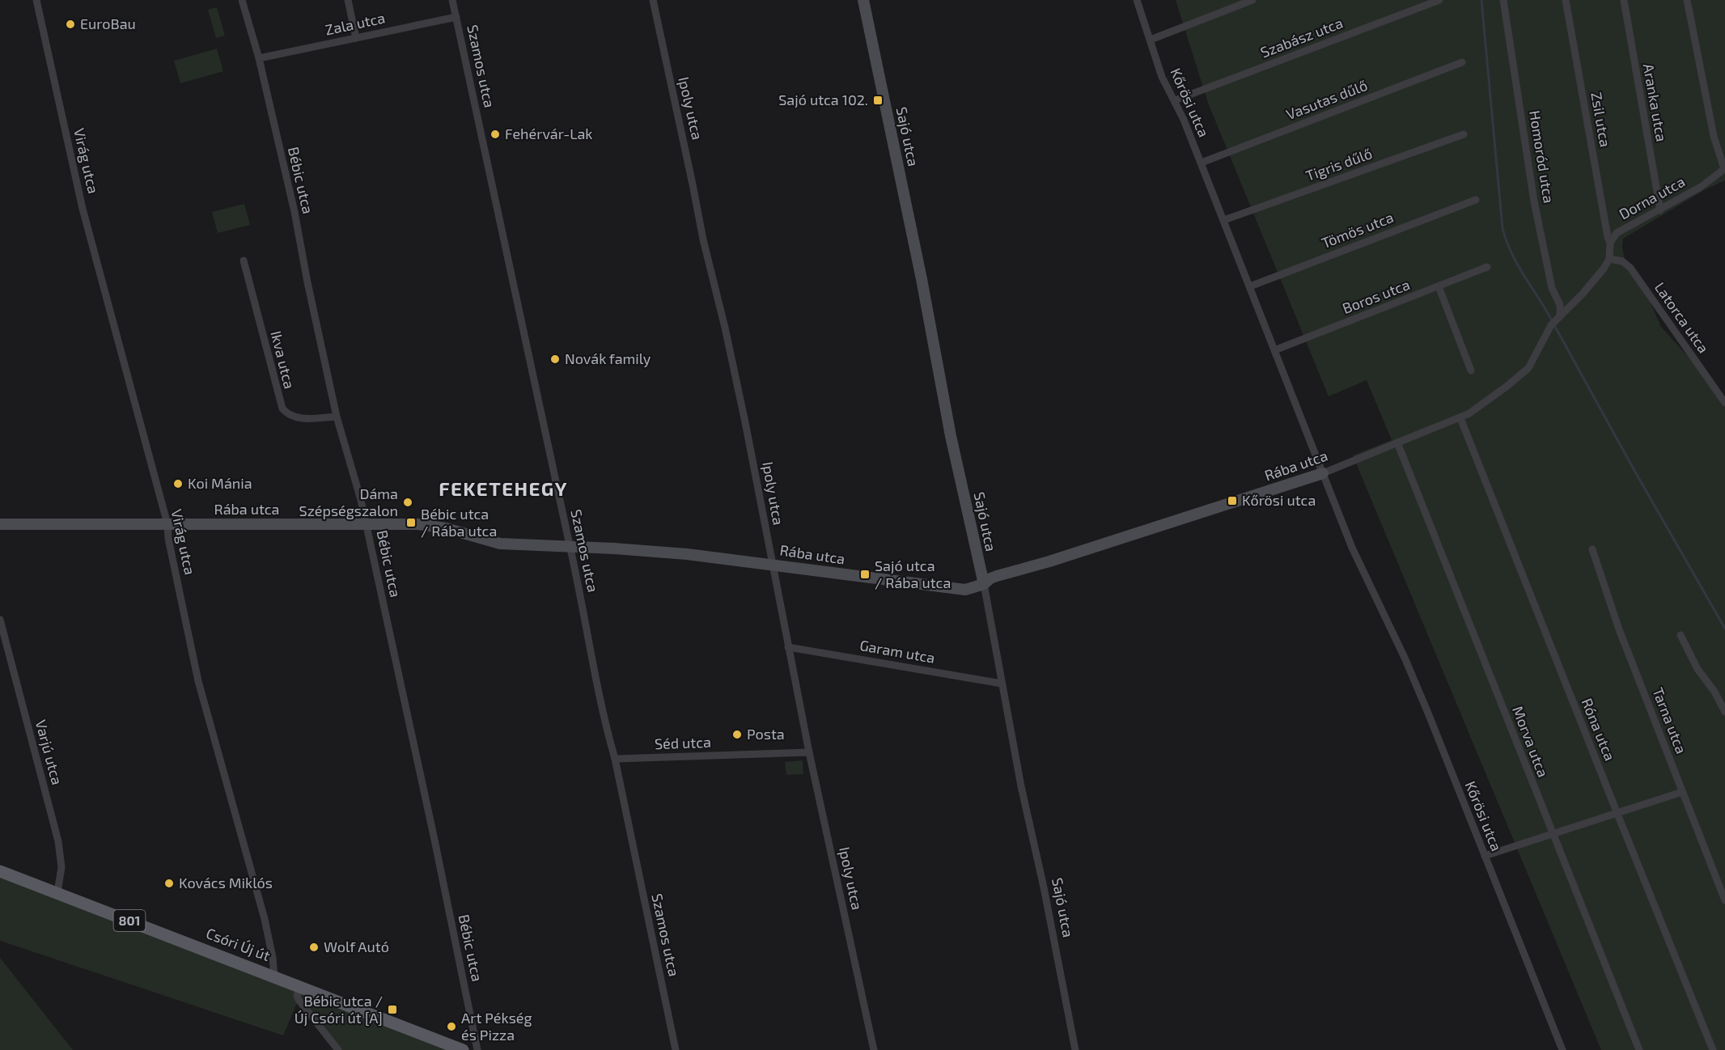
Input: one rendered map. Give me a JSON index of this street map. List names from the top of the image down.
{
  "streets": {
    "main road": ["801", "Csóri Új út"],
    "street": [
      "Zala utca",
      "Szabász utca",
      "Szamos utca",
      "Vasutas dűlő",
      "Kőrösi utca",
      "Aranka utca",
      "Ipoly utca",
      "Zsil utca",
      "Sajó utca",
      "Homoród utca",
      "Virág utca",
      "Tigris dűlő",
      "Bébic utca",
      "Dorna utca",
      "Tömös utca",
      "Boros utca",
      "Latorca utca",
      "Ikva utca",
      "Rába utca",
      "Garam utca",
      "Tarna utca",
      "Róna utca",
      "Morva utca",
      "Séd utca",
      "Varjú utca"
    ]
  },
  "crossings": [
    ["Zala utca", "Szamos utca"],
    ["Zala utca", "Bébic utca"],
    ["Szabász utca", "Kőrösi utca"],
    ["Szamos utca", "Rába utca"],
    ["Szamos utca", "Séd utca"],
    ["Vasutas dűlő", "Kőrösi utca"],
    ["Kőrösi utca", "Tigris dűlő"],
    ["Kőrösi utca", "Tömös utca"],
    ["Kőrösi utca", "Boros utca"],
    ["Kőrösi utca", "Rába utca"],
    ["Aranka utca", "Dorna utca"],
    ["Ipoly utca", "Rába utca"],
    ["Ipoly utca", "Garam utca"],
    ["Ipoly utca", "Séd utca"],
    ["Zsil utca", "Dorna utca"],
    ["Sajó utca", "Rába utca"],
    ["Sajó utca", "Garam utca"],
    ["Homoród utca", "Rába utca"],
    ["Virág utca", "Rába utca"],
    ["Virág utca", "Csóri Új út"],
    ["Bébic utca", "Ikva utca"],
    ["Bébic utca", "Rába utca"],
    ["Rába utca", "Róna utca"],
    ["Rába utca", "Morva utca"],
    ["Varjú utca", "Csóri Új út"]
  ],
  "districts": ["FEKETEHEGY"],
  "places": {
    "other": [
      "EuroBau",
      "Fehérvár-Lak",
      "Novák family",
      "Koi Mánia",
      "Dáma Szépségszalon",
      "Posta",
      "Kovács Miklós",
      "Wolf Autó",
      "Art Pékség és Pizza"
    ],
    "transit": [
      "Sajó utca 102.",
      "Kőrösi utca",
      "Bébic utca / Rába utca",
      "Sajó utca / Rába utca",
      "Bébic utca / Új Csóri út [A]"
    ]
  }
}
